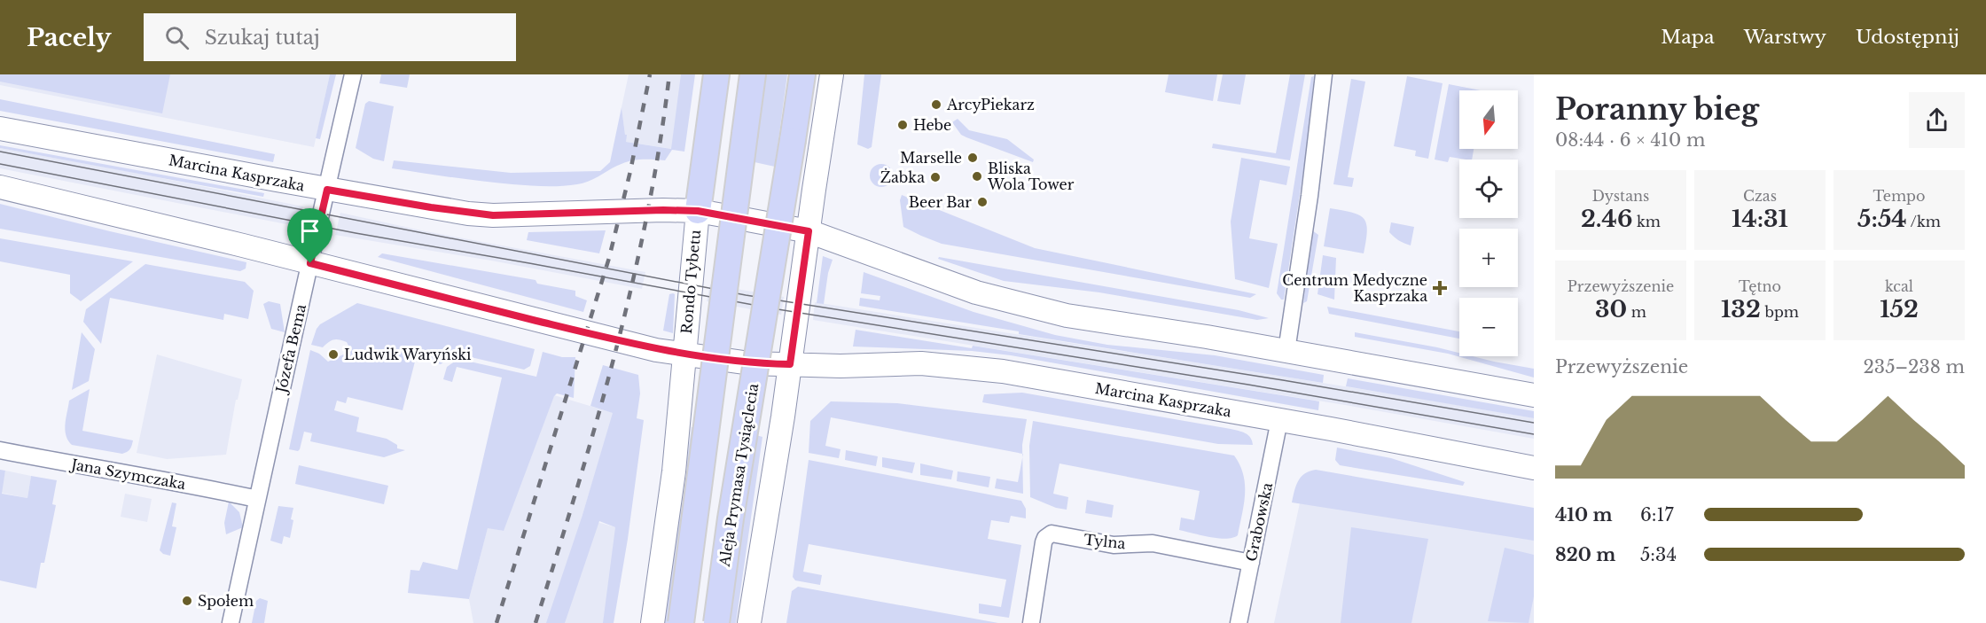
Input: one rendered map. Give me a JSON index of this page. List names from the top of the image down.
{
  "streets": {
    "main road": ["Marcina Kasprzaka", "Rondo Tybetu", "Aleja Prymasa Tysiąclecia"],
    "street": [
      "Józefa Bema",
      "Jana Szymczaka",
      "Grabowska",
      "Tylna"
    ]
  },
  "crossings": [
    ["Marcina Kasprzaka", "Rondo Tybetu"],
    ["Marcina Kasprzaka", "Józefa Bema"],
    ["Marcina Kasprzaka", "Grabowska"],
    ["Józefa Bema", "Jana Szymczaka"],
    ["Grabowska", "Tylna"]
  ],
  "places": {
    "other": [
      "ArcyPiekarz",
      "Hebe",
      "Marselle",
      "Bliska Wola Tower",
      "Żabka",
      "Beer Bar",
      "Ludwik Waryński",
      "Społem"
    ],
    "health": ["Centrum Medyczne Kasprzaka"]
  },
  "north": "bottom",
  "page": {
    "header": "Pacely",
    "search": "Szukaj tutaj",
    "nav": ["Mapa", "Warstwy", "Udostępnij"],
    "heading": ["Poranny bieg", "08:44 · 6 × 410 m"],
    "map_buttons": ["+", "−"],
    "stats": [
      ["Dystans", "2.46 km"],
      ["Czas", "14:31"],
      ["Tempo", "5:54 /km"],
      ["Przewyższenie", "30 m"],
      ["Tętno", "132 bpm"],
      ["kcal", "152"]
    ],
    "chart": ["Przewyższenie", "235–238 m"],
    "list": [
      {
        "name": "410 m",
        "note": "6:17"
      },
      {
        "name": "820 m",
        "note": "5:34"
      }
    ]
  }
}
